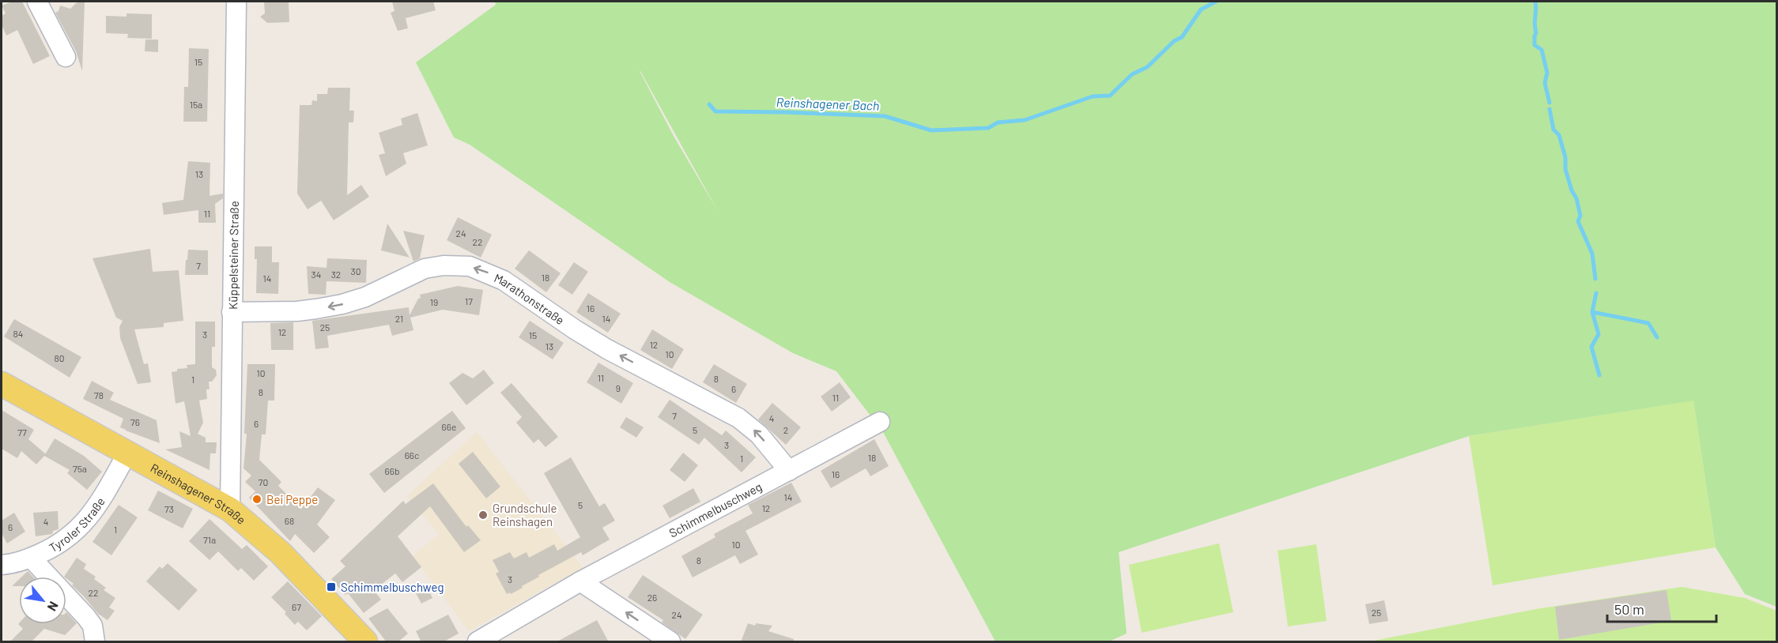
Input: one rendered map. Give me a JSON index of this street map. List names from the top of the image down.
{
  "streets": {
    "main road": ["Reinshagener Straße"],
    "street": [
      "Küppelsteiner Straße",
      "Marathonstraße",
      "Schimmelbuschweg",
      "Tyroler Straße"
    ]
  },
  "crossings": [
    ["Küppelsteiner Straße", "Marathonstraße"],
    ["Küppelsteiner Straße", "Reinshagener Straße"],
    ["Marathonstraße", "Schimmelbuschweg"],
    ["Reinshagener Straße", "Tyroler Straße"]
  ],
  "one_way": ["Marathonstraße"],
  "water": ["Reinshagener Bach"],
  "places": {
    "other": ["Bei Peppe", "Grundschule Reinshagen"],
    "transit": ["Schimmelbuschweg"]
  },
  "house_numbers": [
    "15",
    "15a",
    "13",
    "11",
    "24",
    "22",
    "7",
    "30",
    "34",
    "32",
    "18",
    "14",
    "17",
    "19",
    "16",
    "21",
    "14",
    "25",
    "12",
    "84",
    "3",
    "15",
    "12",
    "13",
    "10",
    "80",
    "10",
    "11",
    "8",
    "1",
    "9",
    "6",
    "8",
    "78",
    "11",
    "7",
    "4",
    "76",
    "6",
    "66e",
    "5",
    "2",
    "77",
    "3",
    "66c",
    "18",
    "1",
    "75a",
    "66b",
    "16",
    "70",
    "14",
    "5",
    "12",
    "73",
    "68",
    "4",
    "6",
    "1",
    "71a",
    "10",
    "8",
    "3",
    "22",
    "26",
    "67",
    "25",
    "24"
  ],
  "scale_bar": "50 m",
  "north": "bottom right"
}
